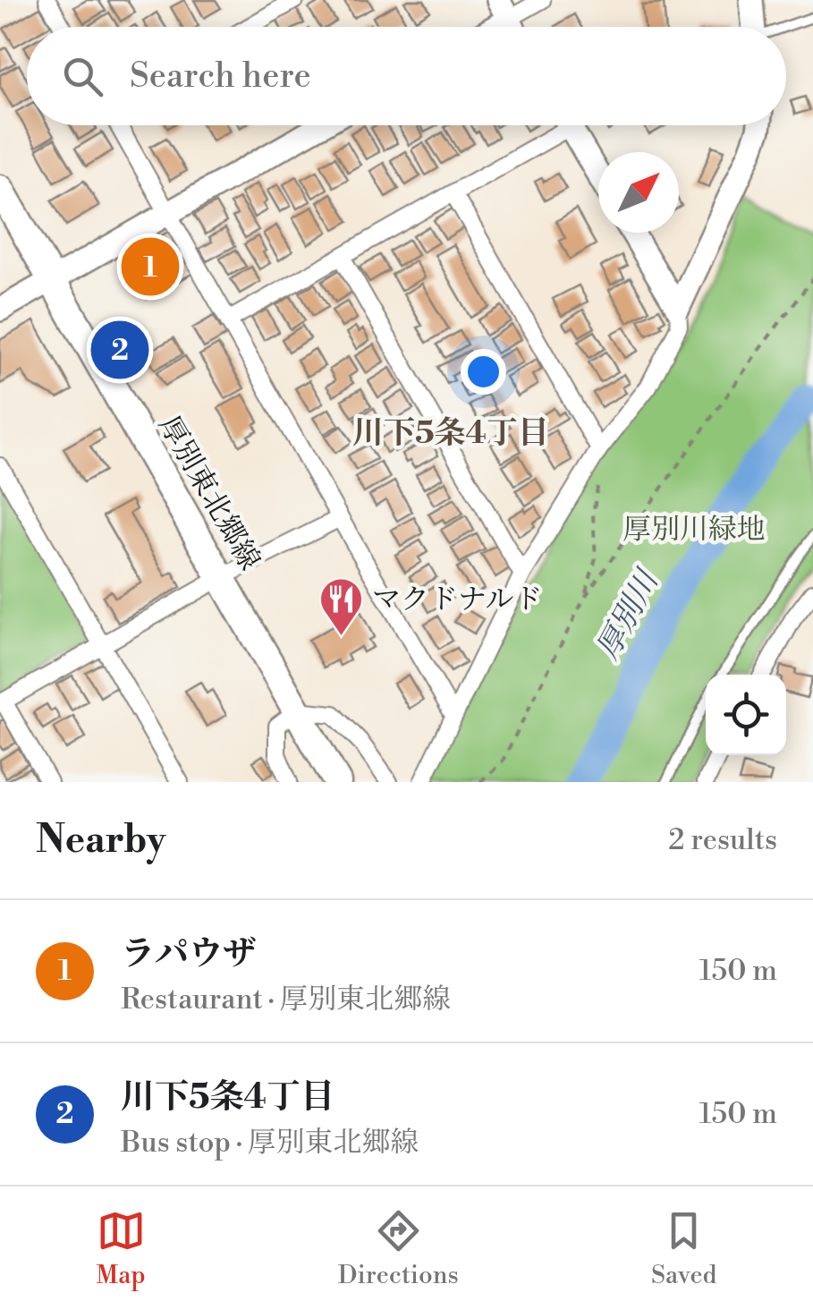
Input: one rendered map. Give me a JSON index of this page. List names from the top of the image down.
{
  "streets": {
    "main road": ["厚別東北郷線"]
  },
  "districts": ["川下5条4丁目"],
  "water": ["厚別川"],
  "parks": ["厚別川緑地"],
  "places": {
    "restaurant": ["マクドナルド"]
  },
  "north": "top right",
  "page": {
    "search": "Search here",
    "pins": ["1", "2"],
    "heading": ["Nearby", "2 results"],
    "list": [
      {
        "mark": "1",
        "name": "ラパウザ",
        "note": "Restaurant · 厚別東北郷線",
        "value": "150 m"
      },
      {
        "mark": "2",
        "name": "川下5条4丁目",
        "note": "Bus stop · 厚別東北郷線",
        "value": "150 m"
      }
    ],
    "nav": ["Map", "Directions", "Saved"]
  }
}
